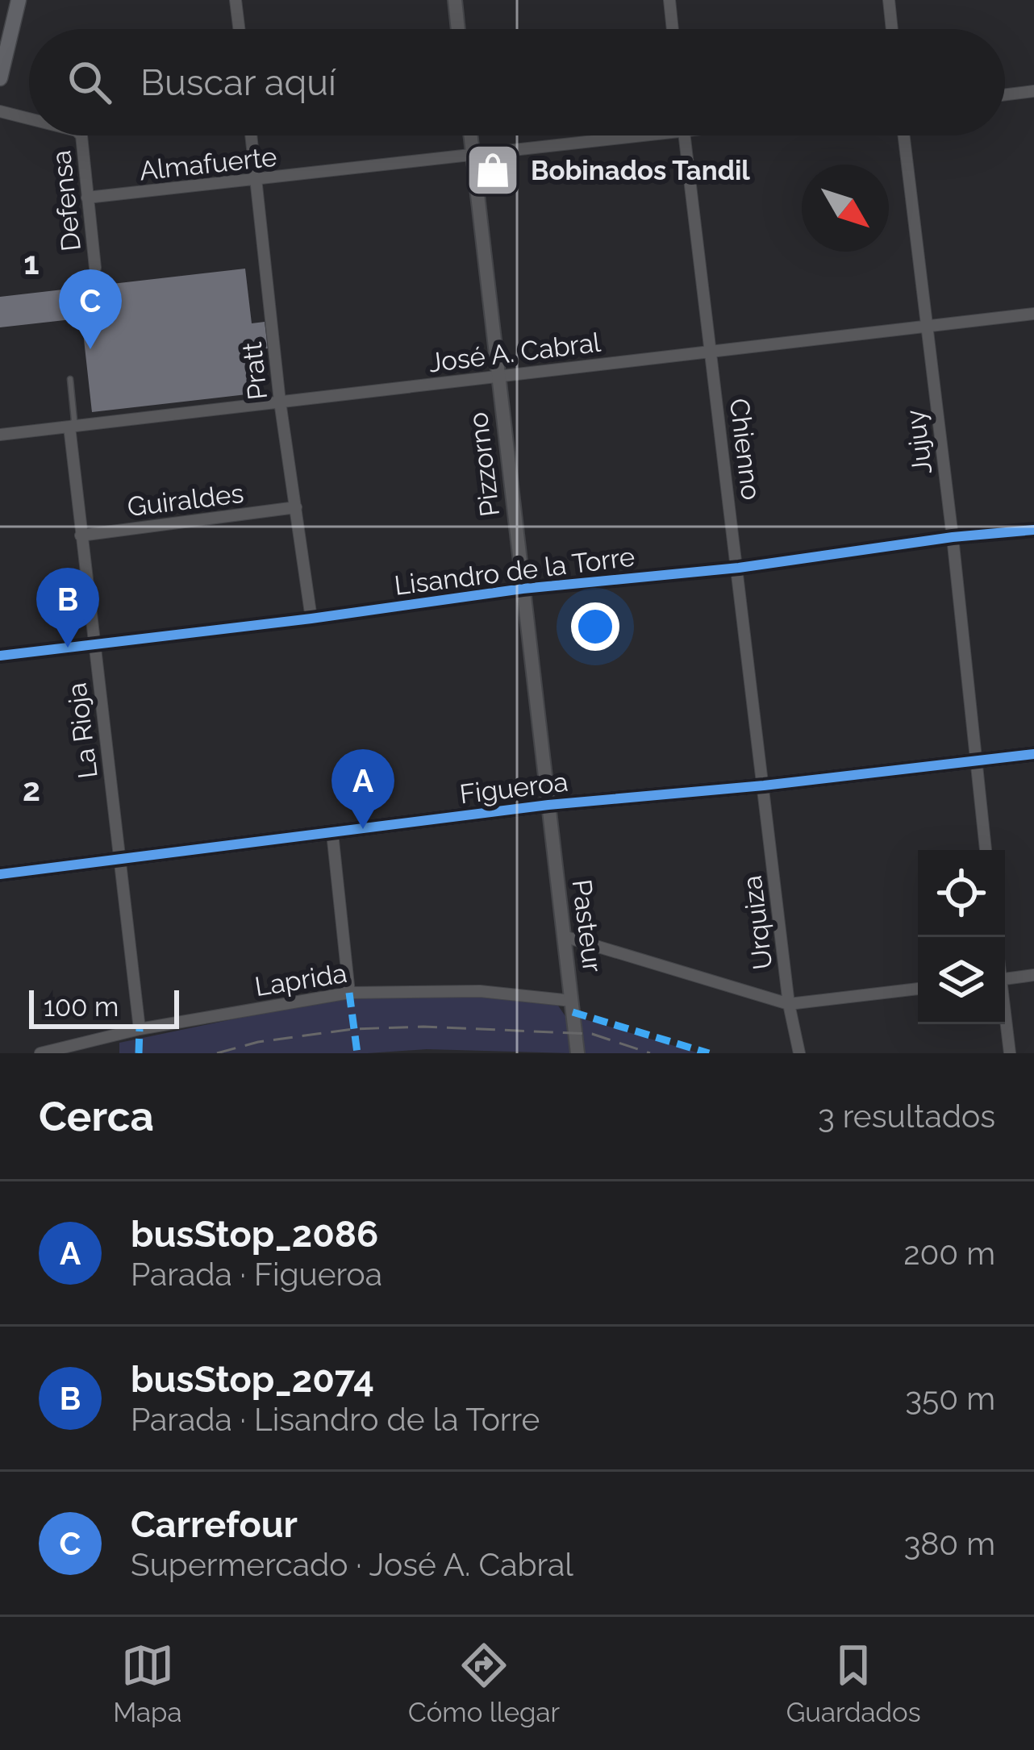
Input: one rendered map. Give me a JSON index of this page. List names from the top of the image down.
{
  "streets": {
    "street": [
      "Almafuerte",
      "Defensa",
      "José A. Cabral",
      "Pratt",
      "Jujuy",
      "Chienno",
      "Pizzorno",
      "Guiraldes",
      "Lisandro de la Torre",
      "La Rioja",
      "Figueroa",
      "Urquiza",
      "Pasteur",
      "Laprida"
    ]
  },
  "crossings": [
    ["Almafuerte", "Defensa"],
    ["Almafuerte", "Pratt"],
    ["Almafuerte", "Pizzorno"],
    ["José A. Cabral", "Pratt"],
    ["José A. Cabral", "Jujuy"],
    ["José A. Cabral", "Chienno"],
    ["José A. Cabral", "Pizzorno"],
    ["José A. Cabral", "La Rioja"],
    ["Pratt", "Guiraldes"],
    ["Pratt", "Lisandro de la Torre"],
    ["Jujuy", "Lisandro de la Torre"],
    ["Jujuy", "Figueroa"],
    ["Chienno", "Lisandro de la Torre"],
    ["Chienno", "Figueroa"],
    ["Chienno", "Urquiza"],
    ["Pizzorno", "Lisandro de la Torre"],
    ["Pizzorno", "Figueroa"],
    ["Pizzorno", "Pasteur"],
    ["Guiraldes", "La Rioja"],
    ["Lisandro de la Torre", "La Rioja"],
    ["La Rioja", "Figueroa"],
    ["La Rioja", "Laprida"],
    ["Figueroa", "Urquiza"],
    ["Figueroa", "Pasteur"],
    ["Pasteur", "Laprida"]
  ],
  "places": {
    "shop": ["Bobinados Tandil"]
  },
  "scale_bar": "100 m",
  "north": "bottom right",
  "page": {
    "search": "Buscar aquí",
    "pins": ["C", "B", "A"],
    "scale": "100 m",
    "heading": ["Cerca", "3 resultados"],
    "list": [
      {
        "mark": "A",
        "name": "busStop_2086",
        "note": "Parada · Figueroa",
        "value": "200 m"
      },
      {
        "mark": "B",
        "name": "busStop_2074",
        "note": "Parada · Lisandro de la Torre",
        "value": "350 m"
      },
      {
        "mark": "C",
        "name": "Carrefour",
        "note": "Supermercado · José A. Cabral",
        "value": "380 m"
      }
    ],
    "nav": ["Mapa", "Cómo llegar", "Guardados"]
  },
  "grid": {
    "rows": ["1", "2"]
  }
}
